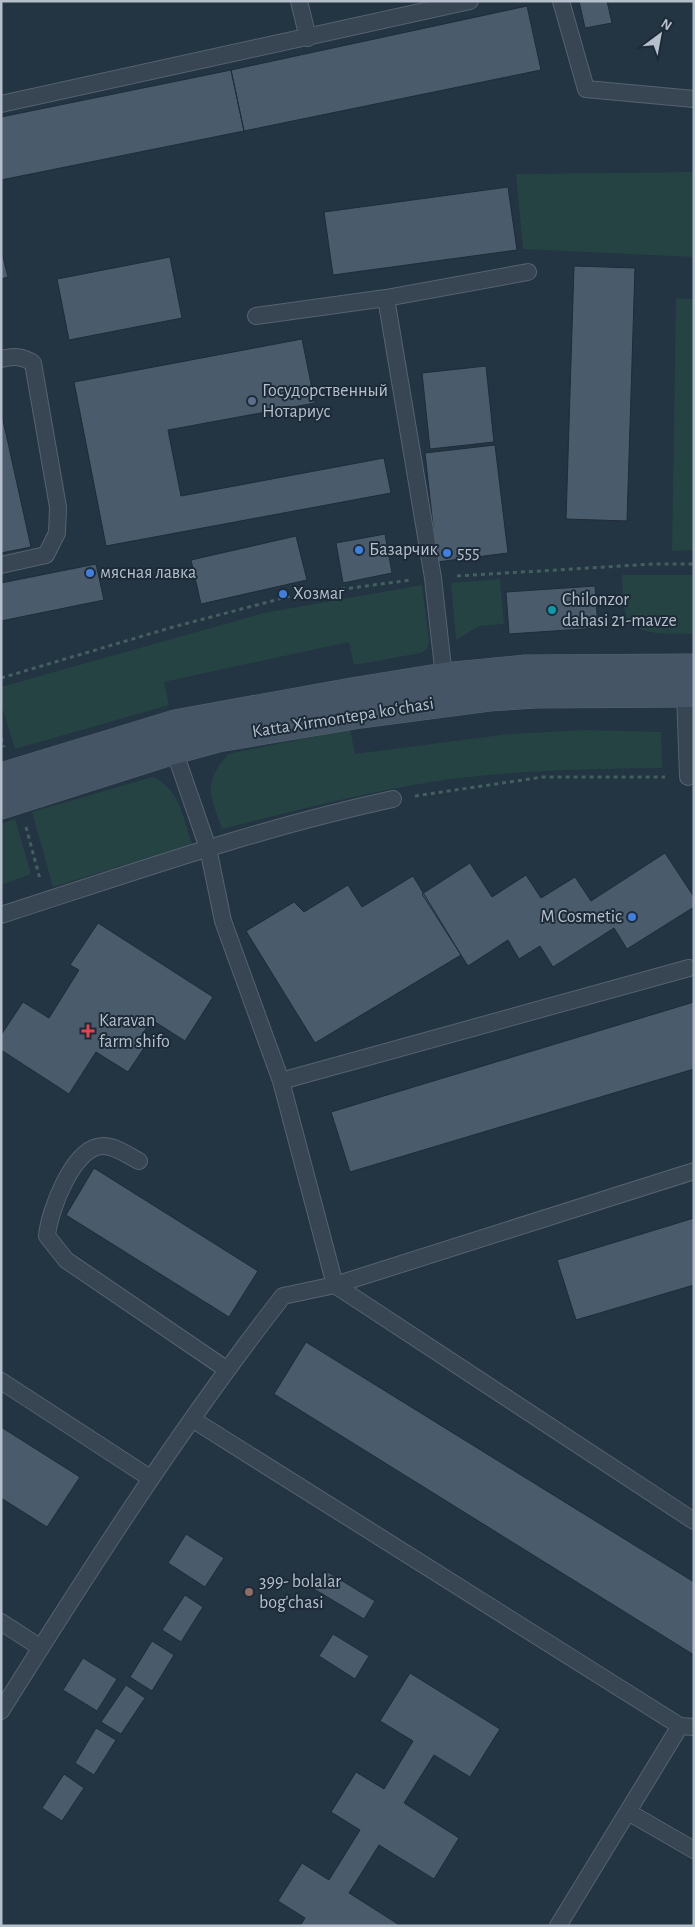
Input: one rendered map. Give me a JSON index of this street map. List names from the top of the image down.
{
  "streets": {
    "main road": ["Katta Xirmontepa koʻchasi"]
  },
  "places": {
    "other": [
      "Госудорственный Нотариус",
      "Базарчик",
      "555",
      "мясная лавка",
      "Хозмаг",
      "Chilonzor dahasi 21-mavze",
      "M Cosmetic",
      "399- bolalar bog'chasi"
    ],
    "health": ["Karavan farm shifo"]
  },
  "north": "top right"
}
